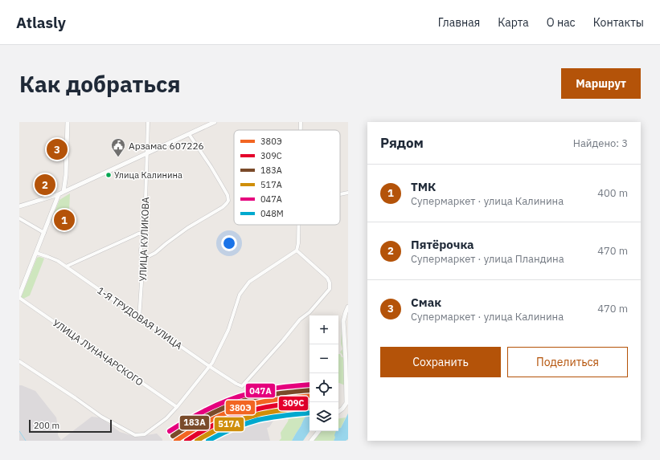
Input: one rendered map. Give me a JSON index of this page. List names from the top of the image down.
{
  "streets": {
    "street": ["УЛИЦА КУЛИКОВА", "1-Я ТРУДОВАЯ УЛИЦА", "УЛИЦА ЛУНАЧАРСКОГО"]
  },
  "crossings": [
    ["УЛИЦА КУЛИКОВА", "1-Я ТРУДОВАЯ УЛИЦА"]
  ],
  "places": {
    "public building": ["Арзамас 607226"],
    "other": ["Улица Калинина"]
  },
  "lines": [
    "transit line 047А",
    "transit line 183А",
    "transit line 380Э",
    "transit line 309С",
    "transit line 517А",
    "transit line 048М"
  ],
  "legend": [
    "380Э",
    "309С",
    "183А",
    "517А",
    "047А",
    "048М"
  ],
  "scale_bar": "200 m",
  "page": {
    "header": "Atlasly",
    "nav": [
      "Главная",
      "Карта",
      "О нас",
      "Контакты"
    ],
    "buttons": [
      "Маршрут",
      ["Сохранить", "Поделиться"]
    ],
    "title": "Как добраться",
    "heading": ["Рядом", "Найдено: 3"],
    "pins": ["3", "2", "1"],
    "list": [
      {
        "mark": "1",
        "name": "ТМК",
        "note": "Супермаркет · улица Калинина",
        "value": "400 m"
      },
      {
        "mark": "2",
        "name": "Пятёрочка",
        "note": "Супермаркет · улица Пландина",
        "value": "470 m"
      },
      {
        "mark": "3",
        "name": "Смак",
        "note": "Супермаркет · улица Калинина",
        "value": "470 m"
      }
    ],
    "map_buttons": ["+", "−"],
    "scale": "200 m"
  }
}
